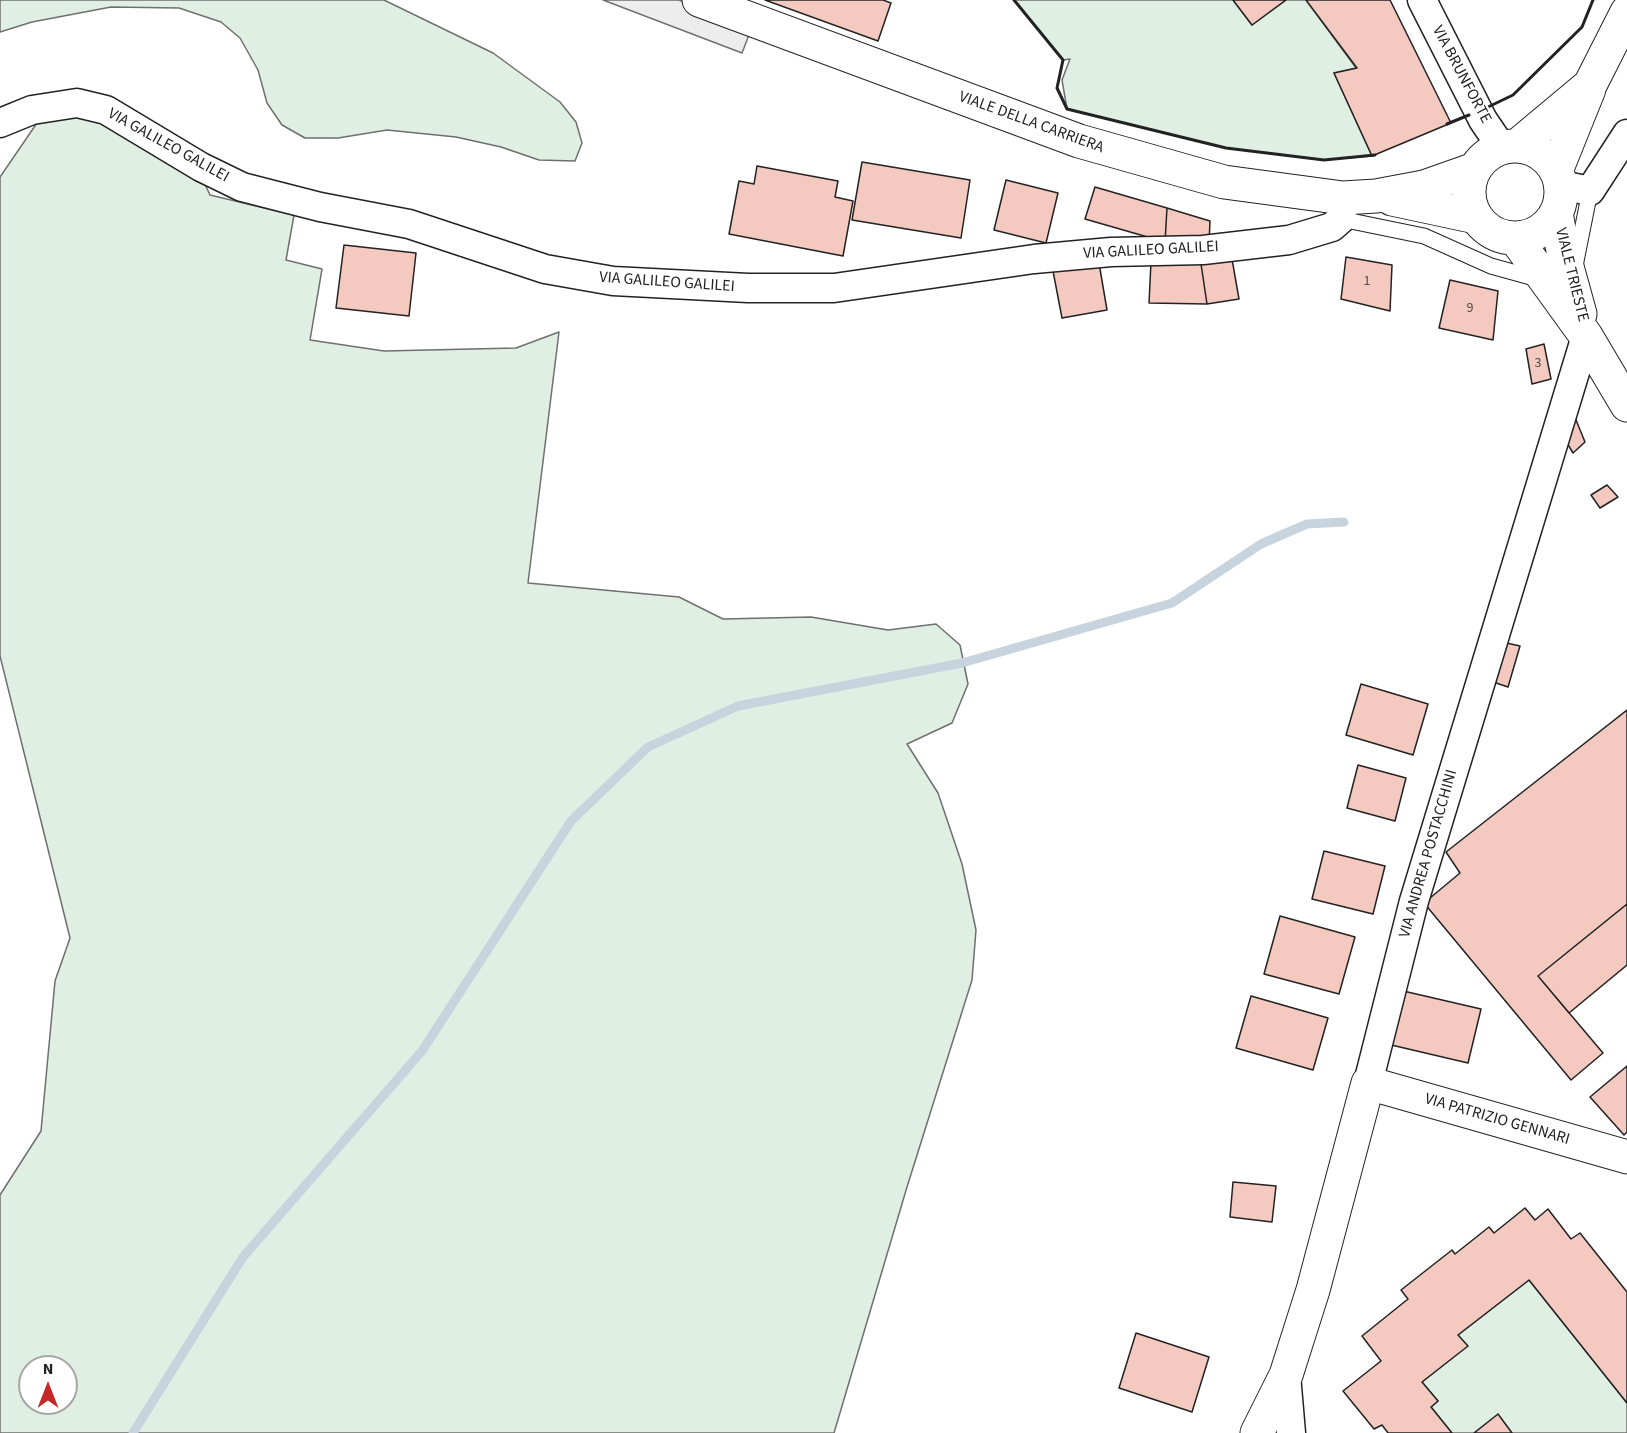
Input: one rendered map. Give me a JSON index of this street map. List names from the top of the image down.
{
  "streets": {
    "main road": [
      "VIALE DELLA CARRIERA",
      "VIALE TRIESTE",
      "VIA ANDREA POSTACCHINI",
      "VIA PATRIZIO GENNARI"
    ],
    "street": ["VIA BRUNFORTE", "VIA GALILEO GALILEI"]
  },
  "crossings": [
    ["VIA BRUNFORTE", "VIALE DELLA CARRIERA"],
    ["VIA BRUNFORTE", "VIALE TRIESTE"],
    ["VIALE DELLA CARRIERA", "VIA GALILEO GALILEI"],
    ["VIALE DELLA CARRIERA", "VIALE TRIESTE"],
    ["VIALE TRIESTE", "VIA ANDREA POSTACCHINI"],
    ["VIA ANDREA POSTACCHINI", "VIA PATRIZIO GENNARI"]
  ],
  "house_numbers": ["1", "9", "3"],
  "north": "top"
}
